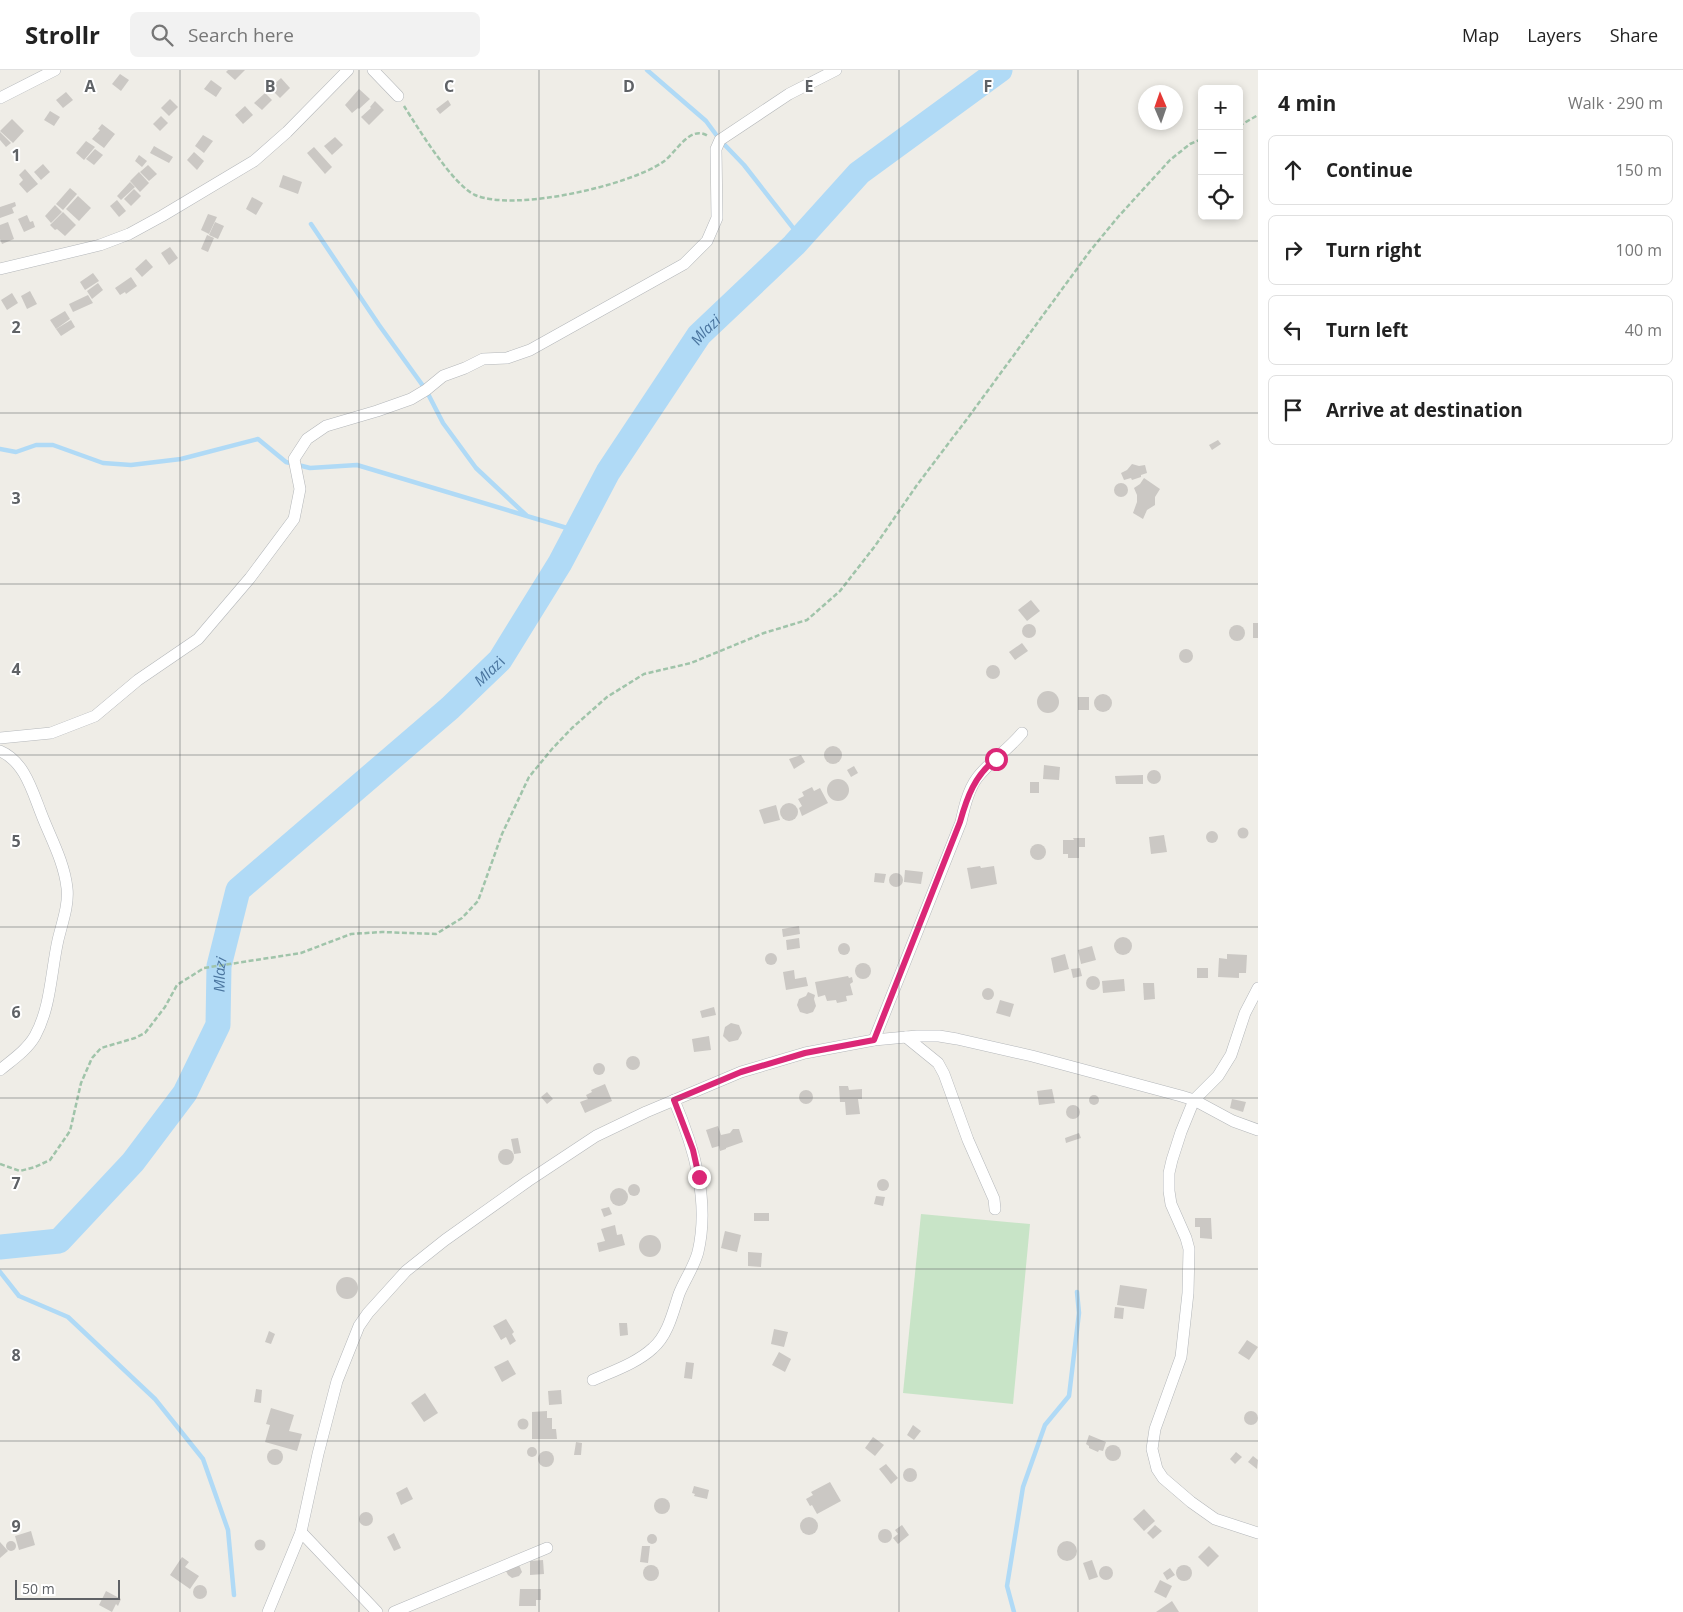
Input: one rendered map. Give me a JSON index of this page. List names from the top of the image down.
{
  "water": ["Mlazi"],
  "scale_bar": "50 m",
  "north": "top",
  "page": {
    "header": "Strollr",
    "search": "Search here",
    "nav": ["Map", "Layers", "Share"],
    "heading": ["4 min", "Walk · 290 m"],
    "map_buttons": ["+", "−"],
    "list": [
      ["Continue", "150 m"],
      ["Turn right", "100 m"],
      ["Turn left", "40 m"],
      "Arrive at destination"
    ],
    "scale": "50 m"
  },
  "grid": {
    "columns": [
      "A",
      "B",
      "C",
      "D",
      "E",
      "F"
    ],
    "rows": [
      "1",
      "2",
      "3",
      "4",
      "5",
      "6",
      "7",
      "8",
      "9"
    ]
  }
}
